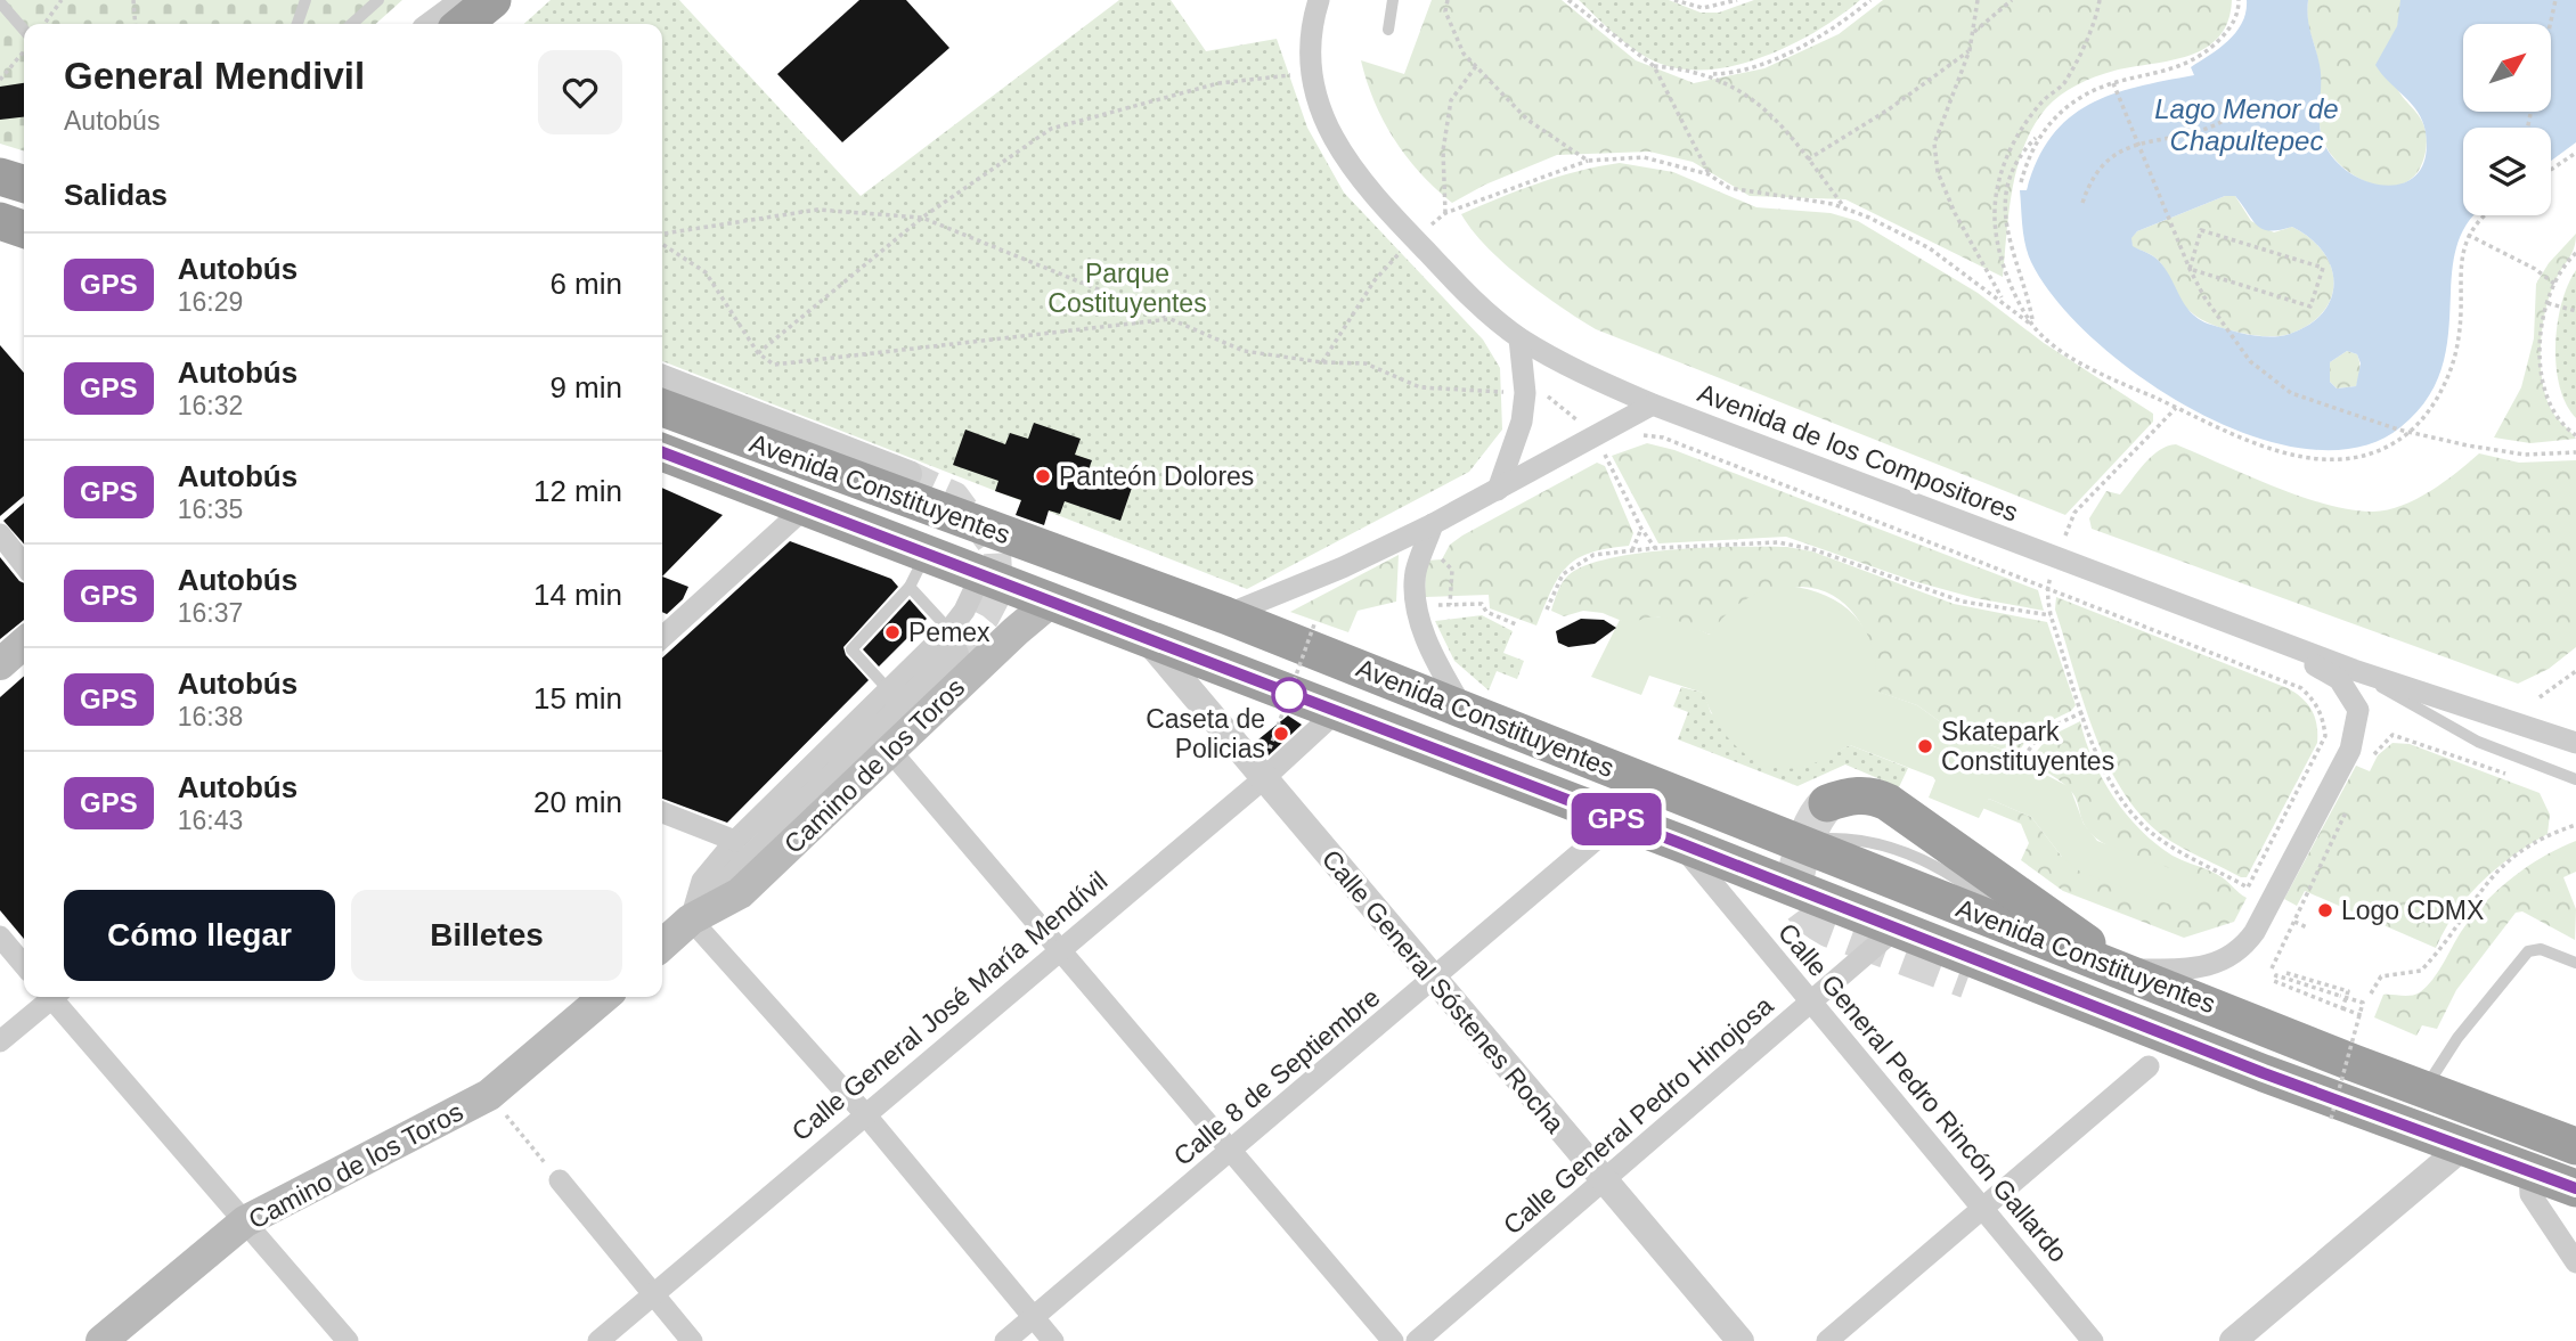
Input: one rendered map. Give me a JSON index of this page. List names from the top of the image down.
{
  "streets": {
    "highway": ["Avenida Constituyentes"],
    "main road": ["Camino de los Toros"],
    "street": [
      "Avenida de los Compositores",
      "Calle General Sóstenes Rocha",
      "Calle General José María Mendívil",
      "Calle 8 de Septiembre",
      "Calle General Pedro Rincón Gallardo",
      "Calle General Pedro Hinojosa"
    ]
  },
  "crossings": [
    ["Avenida Constituyentes", "Camino de los Toros"],
    ["Avenida Constituyentes", "Calle General Sóstenes Rocha"],
    ["Avenida Constituyentes", "Calle General José María Mendívil"],
    ["Avenida Constituyentes", "Calle 8 de Septiembre"],
    ["Avenida Constituyentes", "Calle General Pedro Rincón Gallardo"],
    ["Avenida Constituyentes", "Calle General Pedro Hinojosa"],
    ["Calle General Sóstenes Rocha", "Calle General José María Mendívil"],
    ["Calle General Sóstenes Rocha", "Calle 8 de Septiembre"],
    ["Calle General Sóstenes Rocha", "Calle General Pedro Hinojosa"],
    ["Calle General Pedro Rincón Gallardo", "Calle General Pedro Hinojosa"]
  ],
  "water": ["Lago Menor de Chapultepec"],
  "parks": ["Parque Costituyentes"],
  "places": [
    "Panteón Dolores",
    "Pemex",
    "Caseta de Policias",
    "Skatepark Constituyentes",
    "Logo CDMX"
  ],
  "lines": ["bus line GPS"],
  "north": "top right",
  "page": {
    "on_map": "GPS",
    "heading": [
      ["General Mendivil", "Autobús"],
      "Salidas"
    ],
    "list": [
      {
        "mark": "GPS",
        "name": "Autobús",
        "note": "16:29",
        "value": "6 min"
      },
      {
        "mark": "GPS",
        "name": "Autobús",
        "note": "16:32",
        "value": "9 min"
      },
      {
        "mark": "GPS",
        "name": "Autobús",
        "note": "16:35",
        "value": "12 min"
      },
      {
        "mark": "GPS",
        "name": "Autobús",
        "note": "16:37",
        "value": "14 min"
      },
      {
        "mark": "GPS",
        "name": "Autobús",
        "note": "16:38",
        "value": "15 min"
      },
      {
        "mark": "GPS",
        "name": "Autobús",
        "note": "16:43",
        "value": "20 min"
      }
    ],
    "buttons": ["Cómo llegar", "Billetes"]
  }
}
